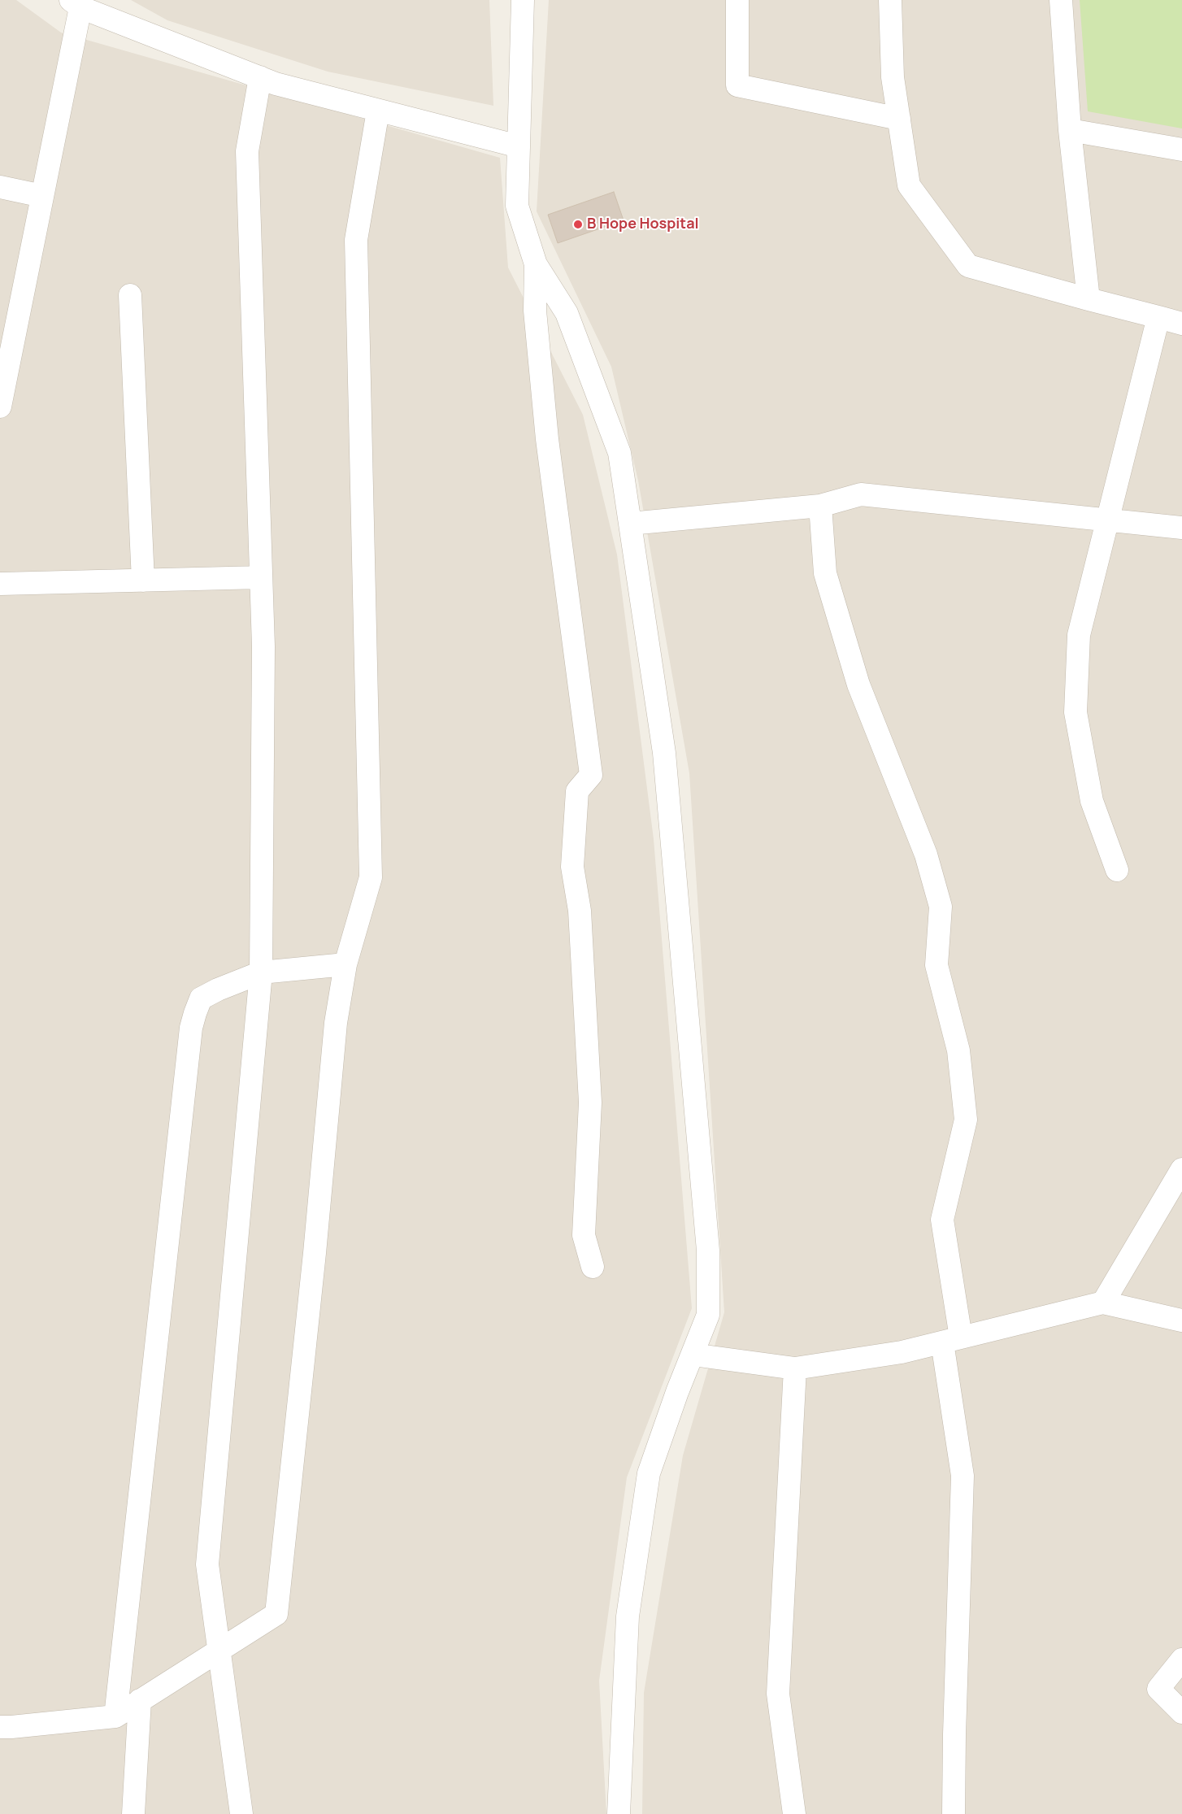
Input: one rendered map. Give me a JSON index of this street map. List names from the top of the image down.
{
  "places": ["B Hope Hospital"]
}
